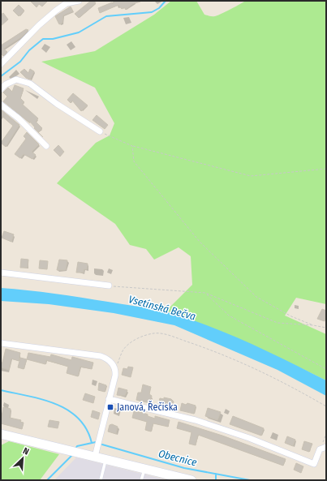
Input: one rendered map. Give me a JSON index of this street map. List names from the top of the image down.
{
  "water": ["Vsetínská Bečva", "Obecnice"],
  "places": {
    "transit": ["Janová, Řečiska"]
  },
  "north": "top right"
}
